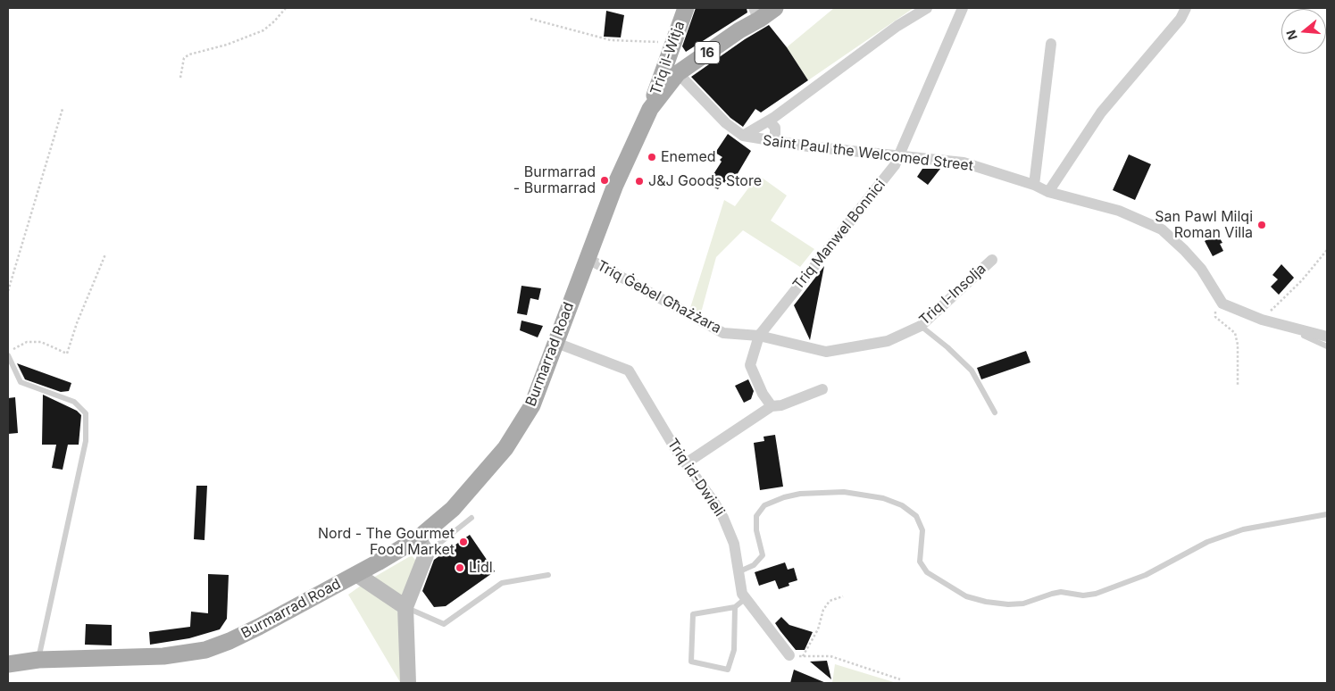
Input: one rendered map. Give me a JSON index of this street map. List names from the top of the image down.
{
  "streets": {
    "main road": ["16", "Triq il-Witja", "Burmarrad Road"],
    "street": [
      "Saint Paul the Welcomed Street",
      "Triq Manwel Bonnici",
      "Triq l-Insolja",
      "Triq Ġebel Għażżara",
      "Triq id-Dwieli"
    ]
  },
  "crossings": [
    ["Triq il-Witja", "Burmarrad Road"],
    ["Saint Paul the Welcomed Street", "Triq Manwel Bonnici"],
    ["Saint Paul the Welcomed Street", "Burmarrad Road"],
    ["Triq Manwel Bonnici", "Triq l-Insolja"],
    ["Triq Manwel Bonnici", "Triq Ġebel Għażżara"],
    ["Triq l-Insolja", "Triq Ġebel Għażżara"],
    ["Triq Ġebel Għażżara", "Burmarrad Road"],
    ["Burmarrad Road", "Triq id-Dwieli"]
  ],
  "places": [
    "Enemed",
    "Burmarrad - Burmarrad",
    "J&J Goods Store",
    "San Pawl Milqi Roman Villa",
    "Nord - The Gourmet Food Market",
    "Lidl"
  ],
  "north": "left"
}
